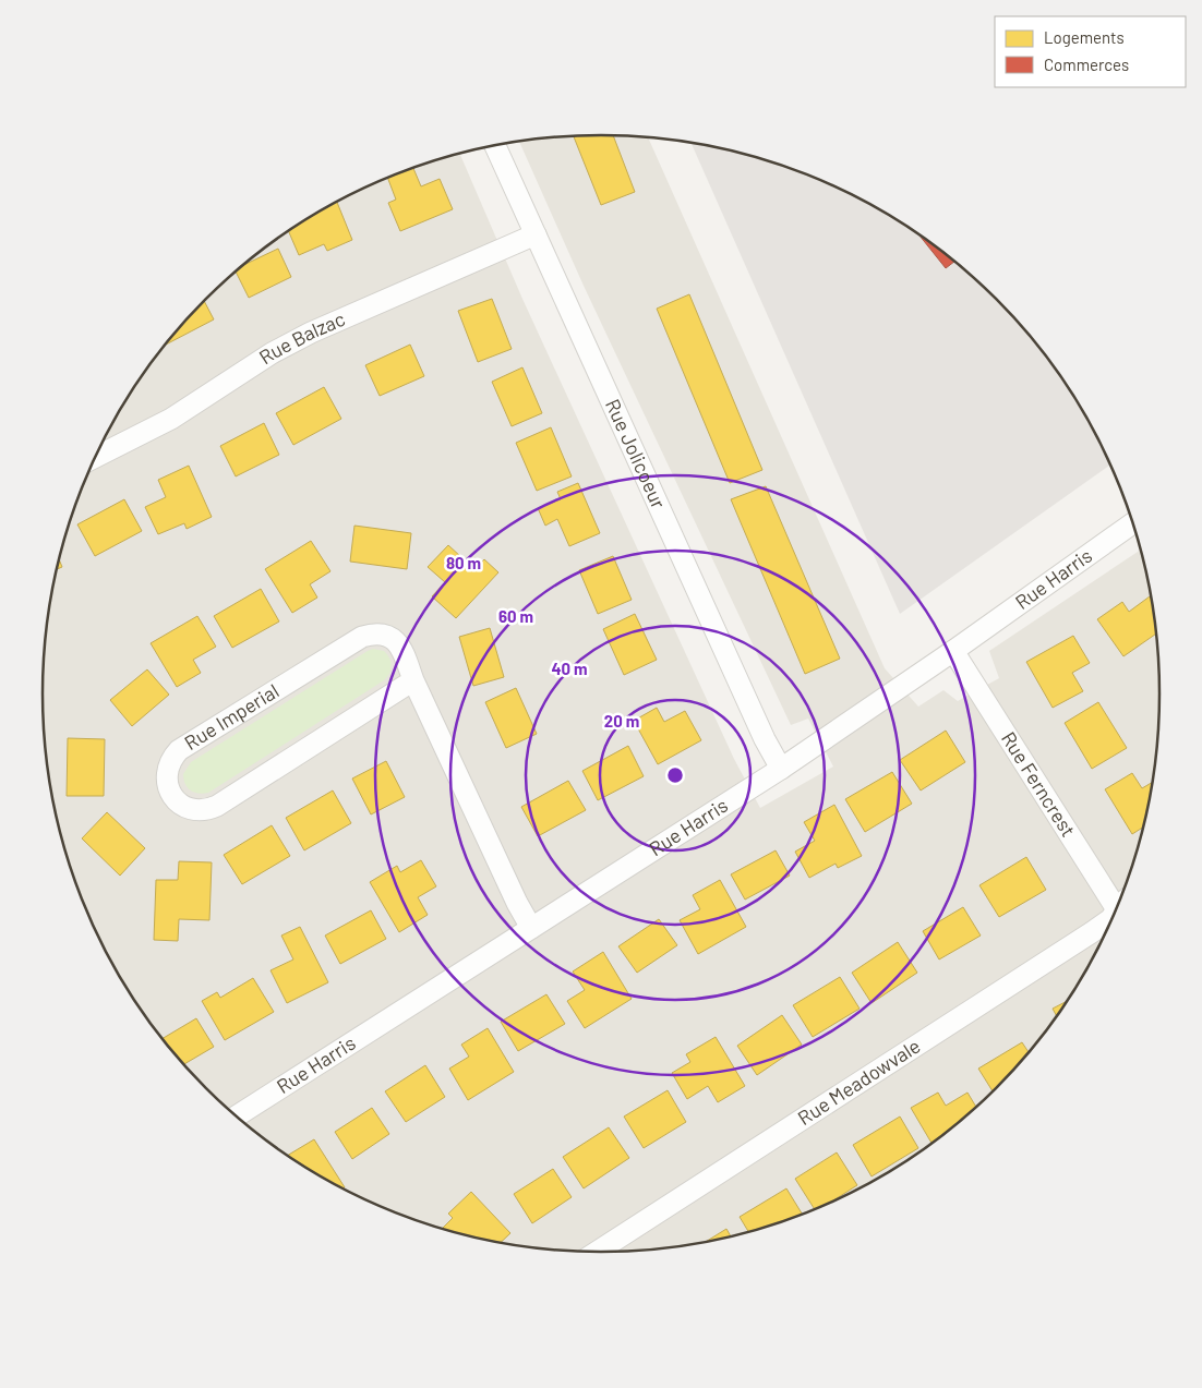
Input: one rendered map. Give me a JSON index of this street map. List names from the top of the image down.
{
  "streets": {
    "street": [
      "Rue Balzac",
      "Rue Jolicoeur",
      "Rue Harris",
      "Rue Imperial",
      "Rue Ferncrest",
      "Rue Meadowvale"
    ]
  },
  "crossings": [
    ["Rue Balzac", "Rue Jolicoeur"],
    ["Rue Jolicoeur", "Rue Harris"],
    ["Rue Harris", "Rue Imperial"],
    ["Rue Harris", "Rue Ferncrest"]
  ],
  "legend": ["Logements", "Commerces"],
  "rings": [
    "80 m",
    "60 m",
    "40 m",
    "20 m"
  ]
}
